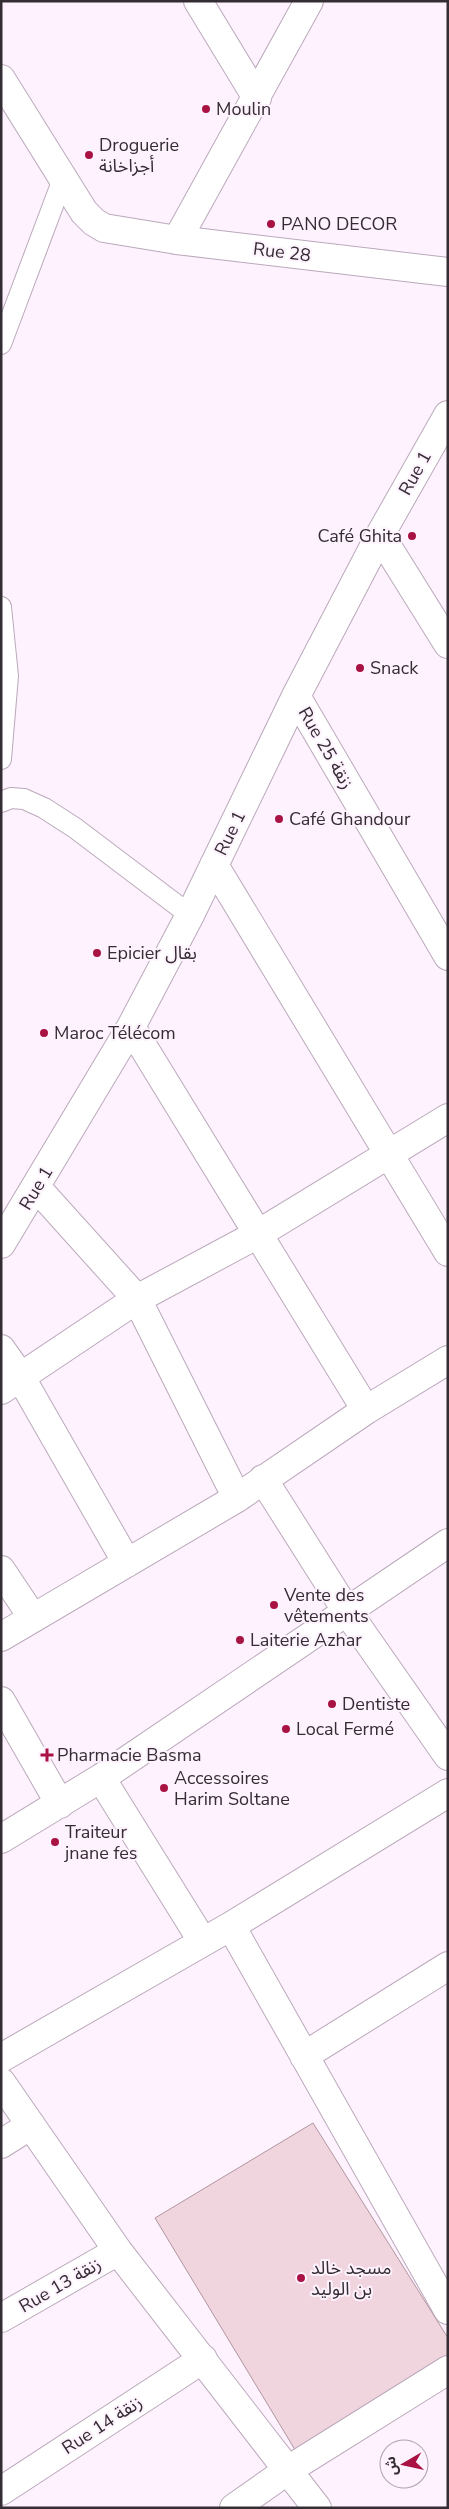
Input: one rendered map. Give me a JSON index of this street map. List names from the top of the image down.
{
  "streets": {
    "street": [
      "Rue 28",
      "Rue 1",
      "Rue 25 زنقة",
      "Rue 13 زنقة",
      "Rue 14 زنقة"
    ]
  },
  "crossings": [
    ["Rue 1", "Rue 25 زنقة"]
  ],
  "places": {
    "other": [
      "Moulin",
      "Droguerie أجزاخانة",
      "PANO DECOR",
      "Café Ghita",
      "Snack",
      "Café Ghandour",
      "Epicier بقال",
      "Maroc Télécom",
      "Vente des vêtements",
      "Laiterie Azhar",
      "Dentiste",
      "Local Fermé",
      "Accessoires Harim Soltane",
      "Traiteur jnane fes",
      "مسجد خالد بن الوليد"
    ],
    "health": ["Pharmacie Basma"]
  },
  "north": "left"
}
